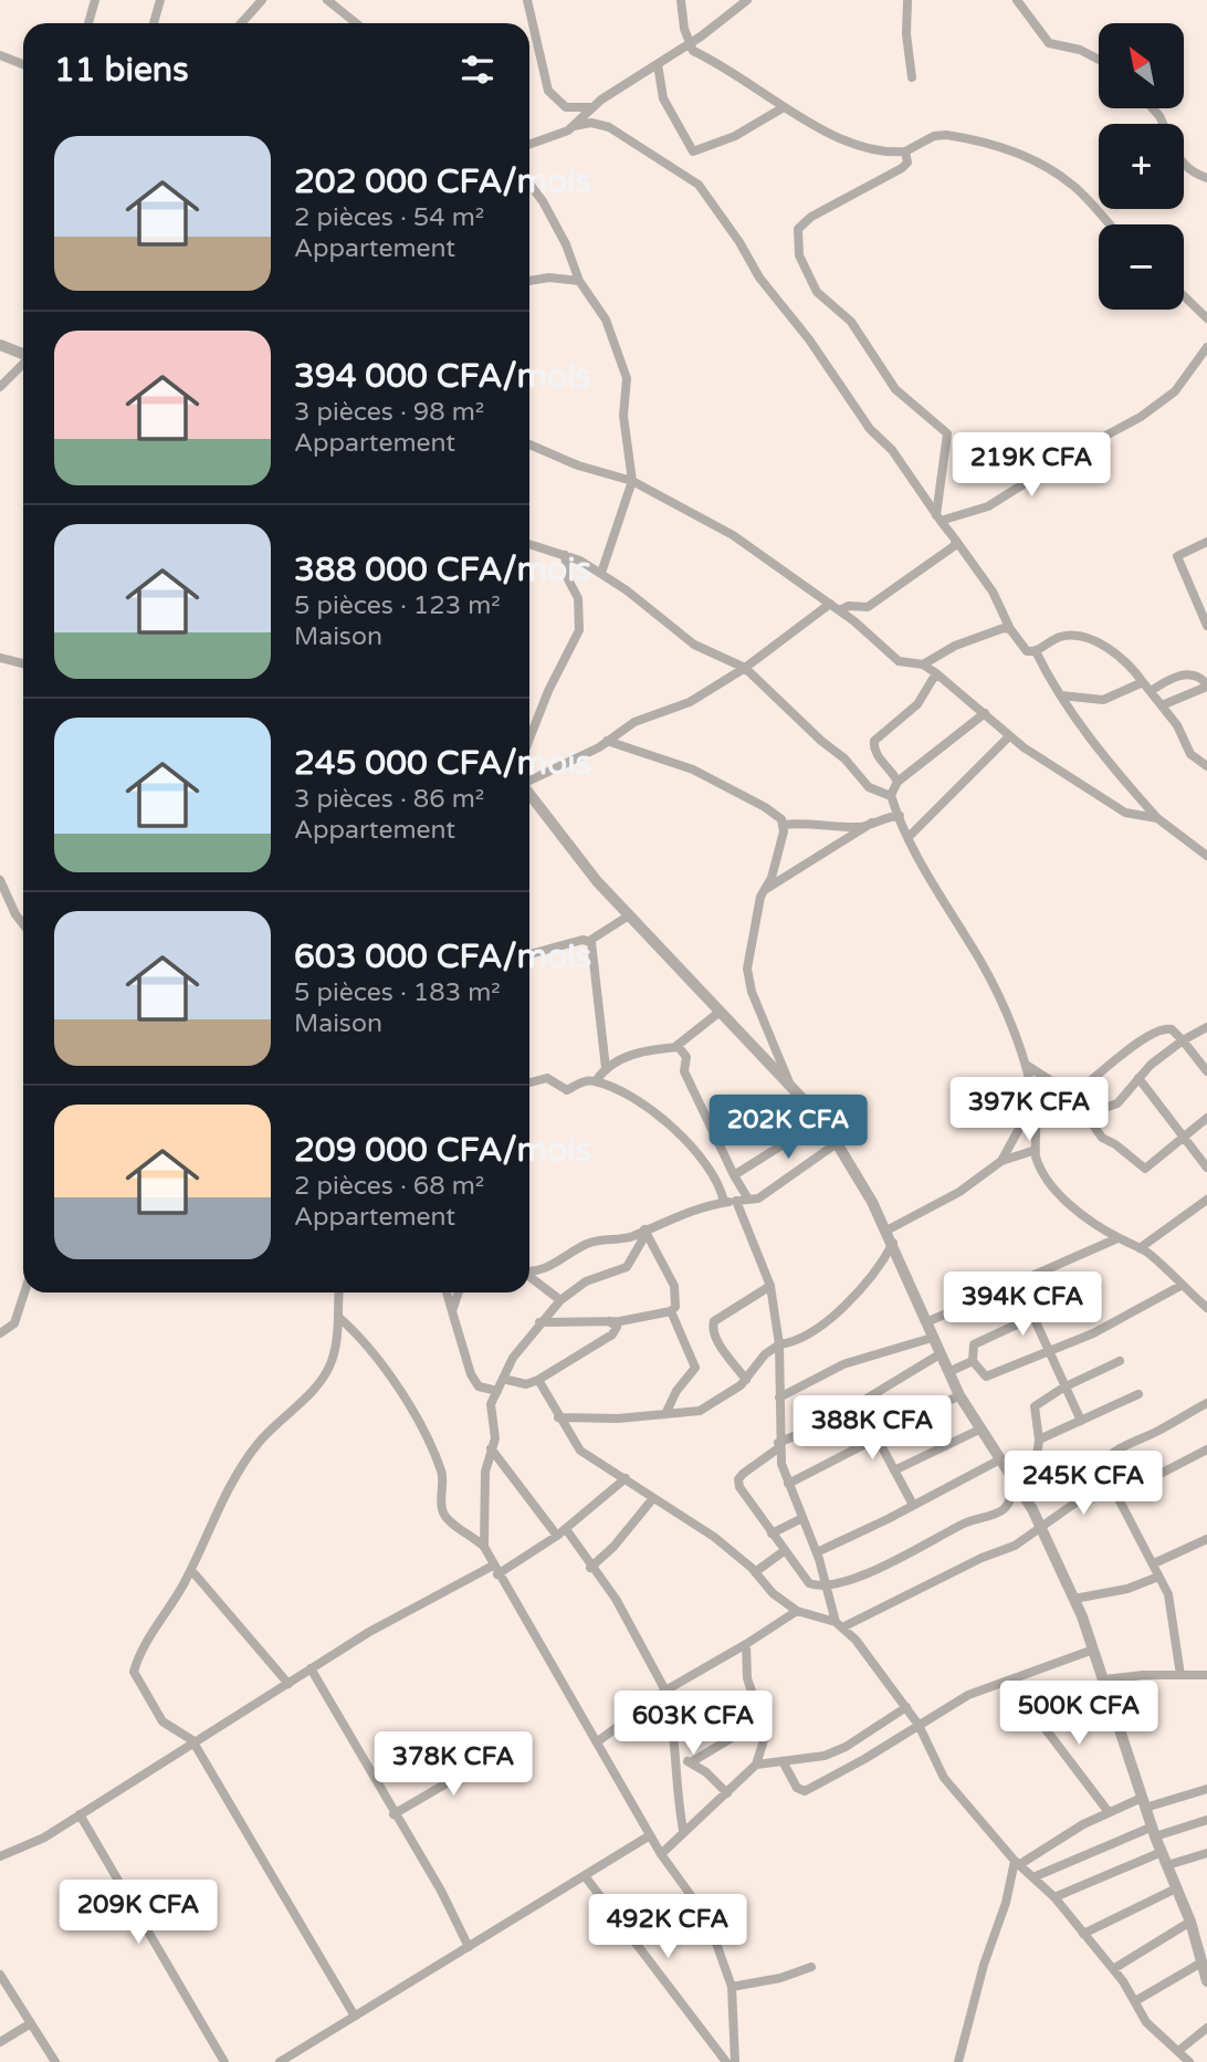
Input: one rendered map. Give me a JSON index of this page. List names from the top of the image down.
{
  "north": "top left",
  "page": {
    "map_buttons": ["+", "−"],
    "heading": "11 biens",
    "list": [
      {
        "name": "202 000 CFA/mois",
        "note": "2 pièces · 54 m² · Appartement"
      },
      {
        "name": "394 000 CFA/mois",
        "note": "3 pièces · 98 m² · Appartement"
      },
      {
        "name": "388 000 CFA/mois",
        "note": "5 pièces · 123 m² · Maison"
      },
      {
        "name": "245 000 CFA/mois",
        "note": "3 pièces · 86 m² · Appartement"
      },
      {
        "name": "603 000 CFA/mois",
        "note": "5 pièces · 183 m² · Maison"
      },
      {
        "name": "209 000 CFA/mois",
        "note": "2 pièces · 68 m² · Appartement"
      }
    ],
    "price": [
      "219K CFA",
      "397K CFA",
      "202K CFA",
      "394K CFA",
      "388K CFA",
      "245K CFA",
      "500K CFA",
      "603K CFA",
      "378K CFA",
      "209K CFA",
      "492K CFA"
    ]
  }
}
